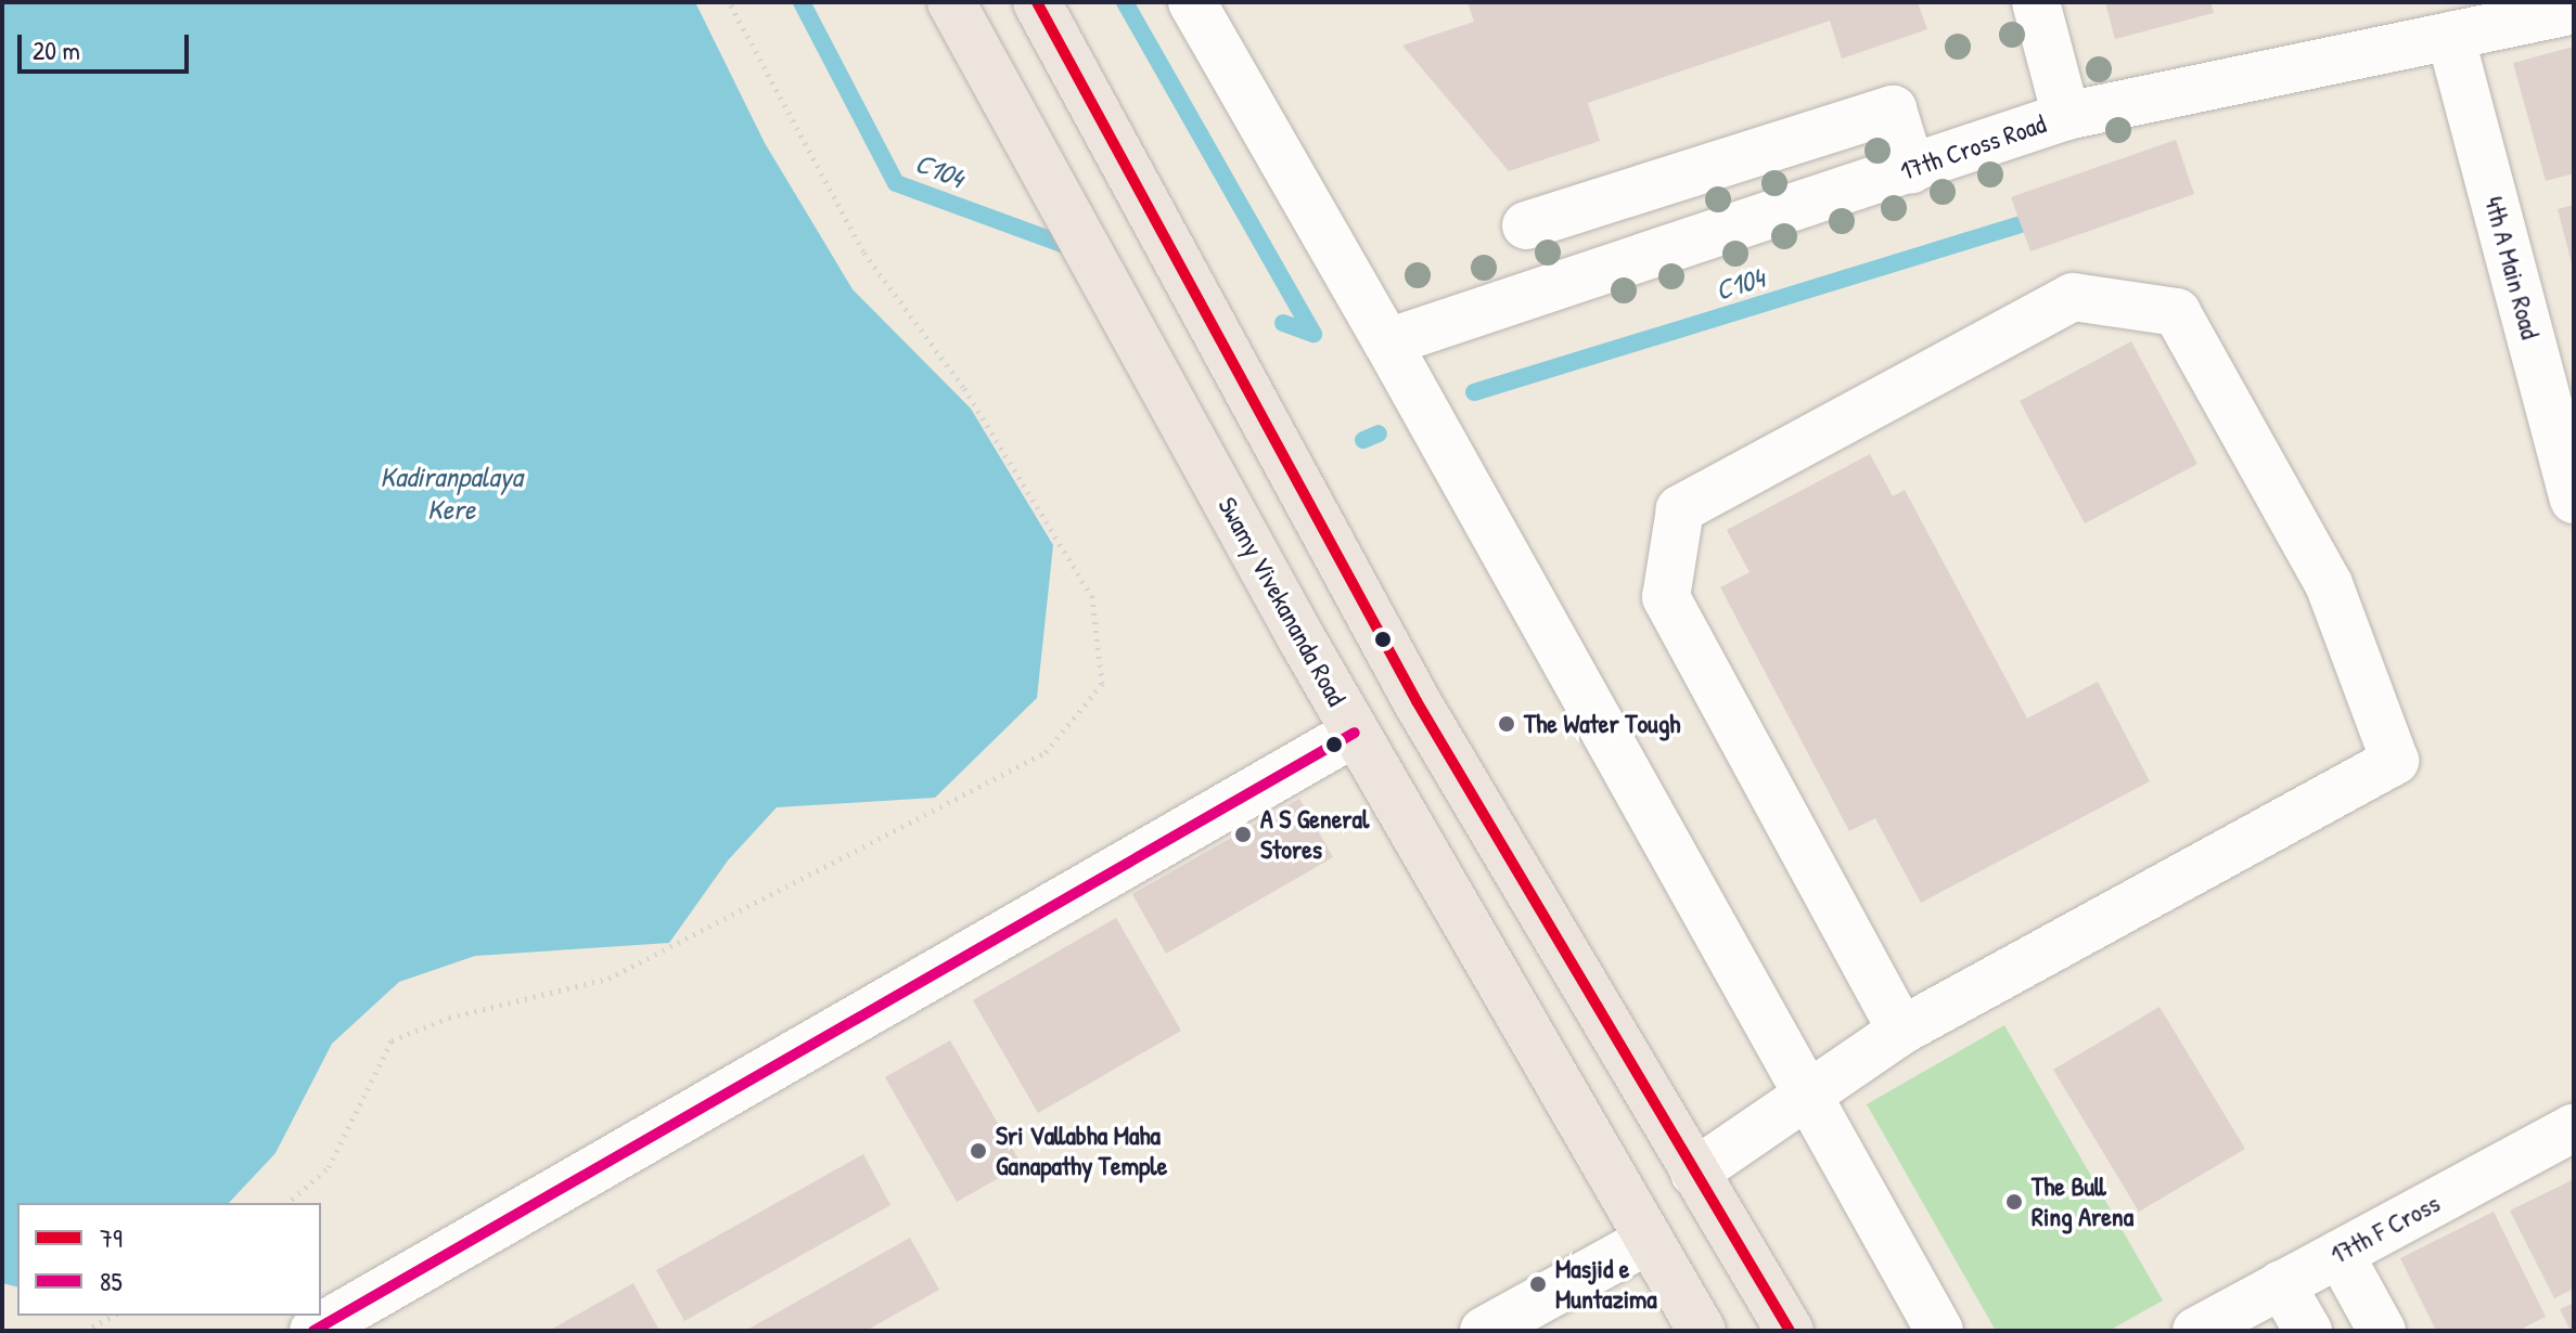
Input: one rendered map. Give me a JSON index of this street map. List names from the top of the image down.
{
  "streets": {
    "main road": ["Swamy Vivekananda Road"],
    "street": ["17th Cross Road", "4th A Main Road", "17th F Cross"]
  },
  "crossings": [
    ["17th Cross Road", "4th A Main Road"]
  ],
  "water": ["C104", "Kadiranpalaya Kere"],
  "places": [
    "The Water Tough",
    "A S General Stores",
    "Sri Vallabha Maha Ganapathy Temple",
    "The Bull Ring Arena",
    "Masjid e Muntazima"
  ],
  "lines": ["transit line 79", "transit line 85"],
  "legend": ["79", "85"],
  "scale_bar": "20 m"
}
